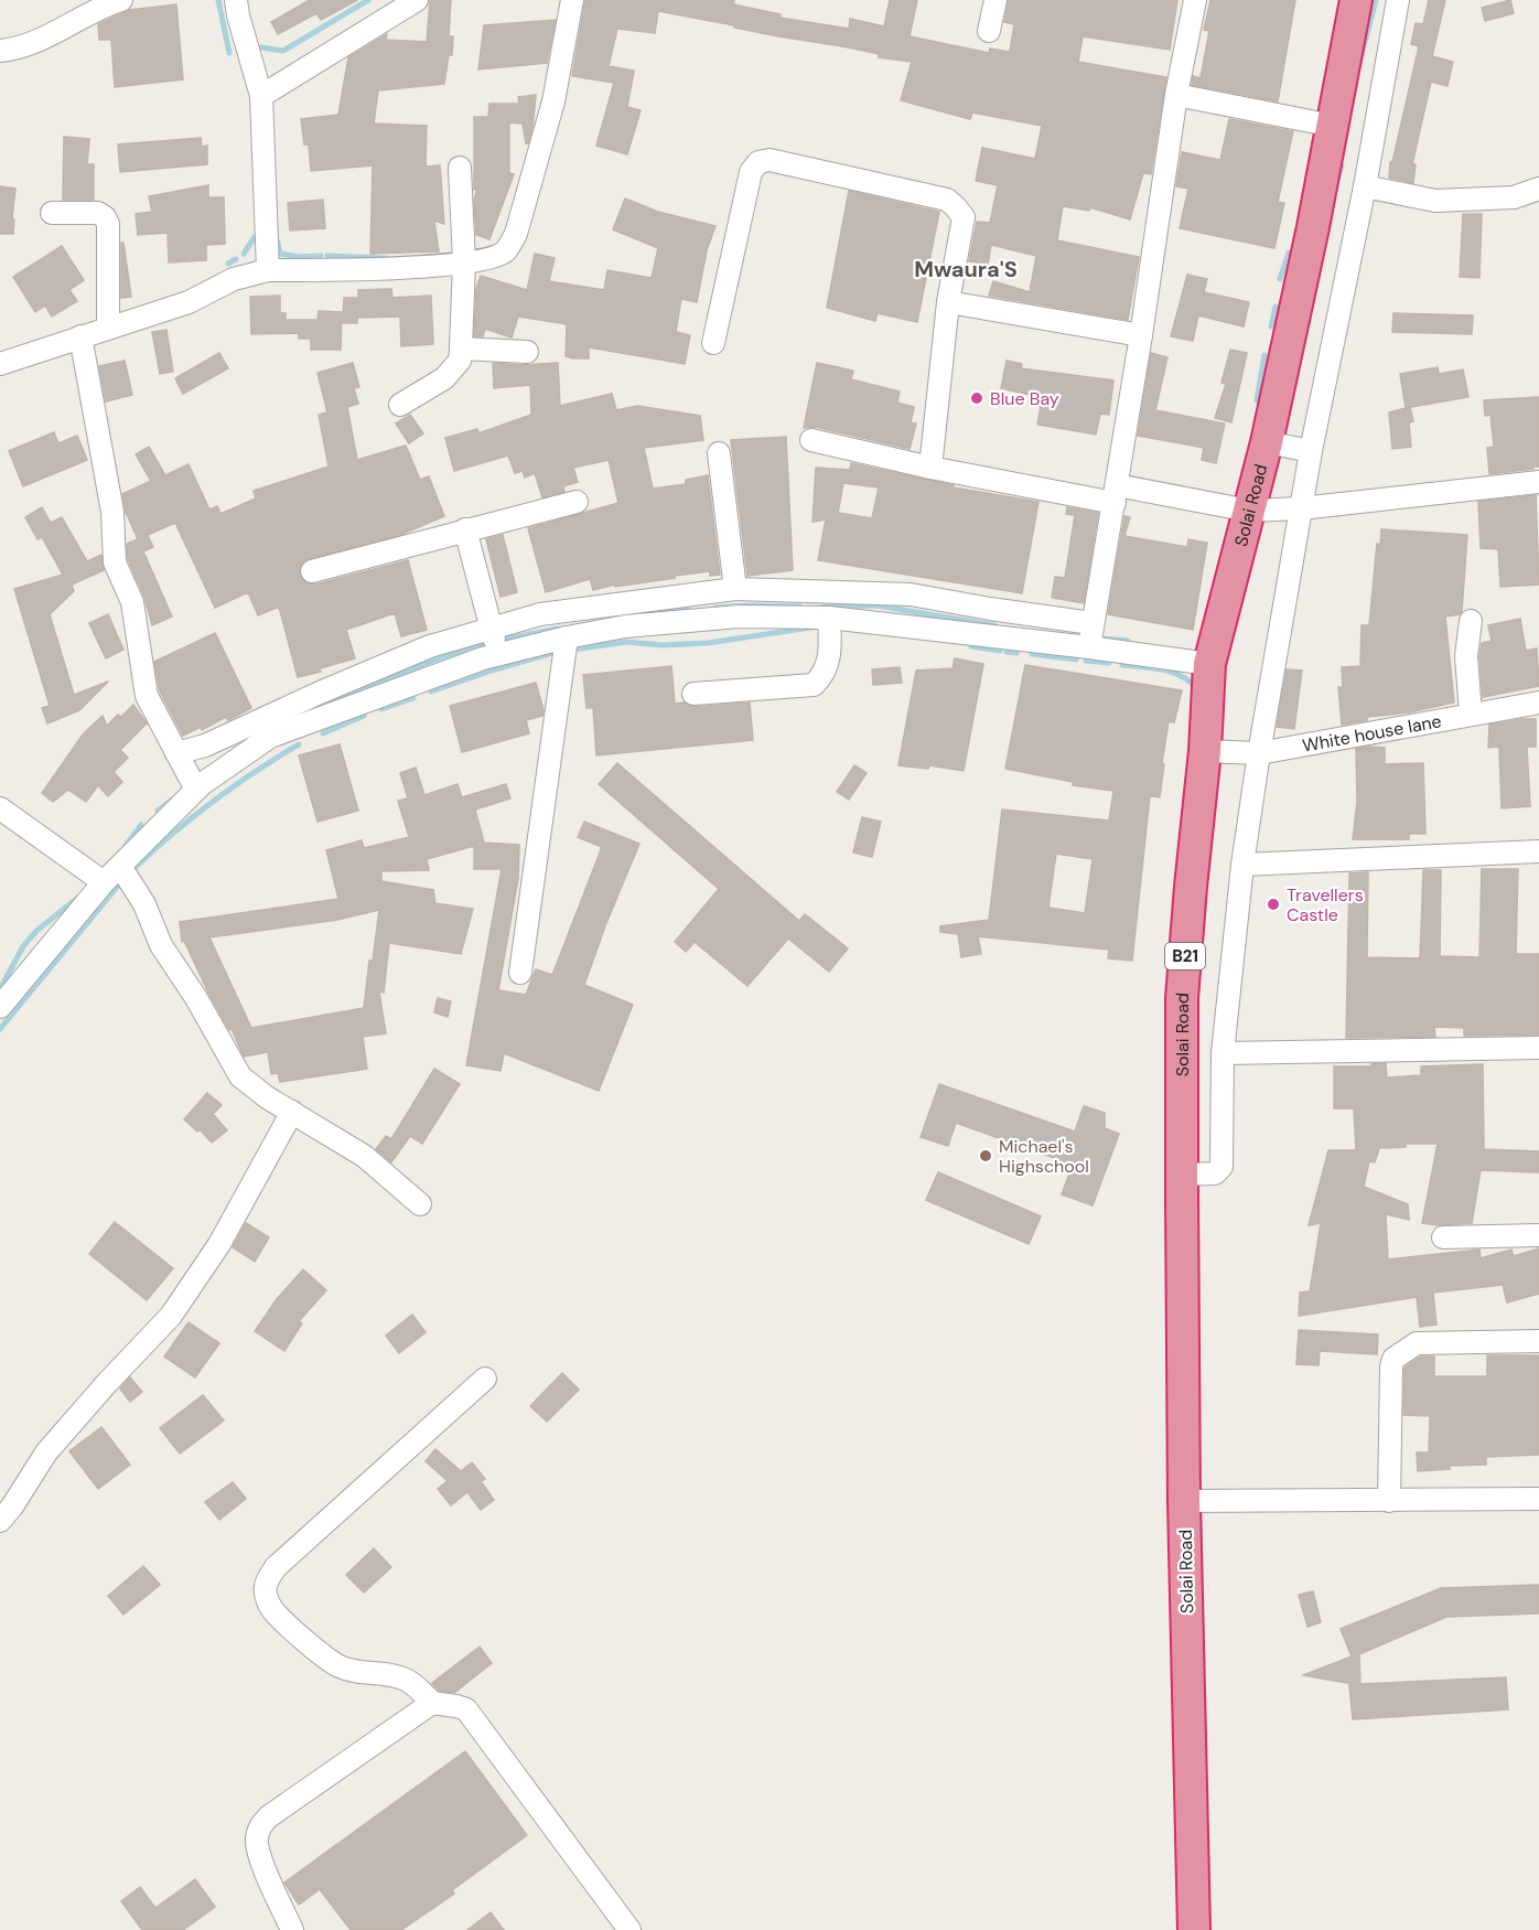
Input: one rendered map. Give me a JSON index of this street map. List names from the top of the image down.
{
  "streets": {
    "highway": ["Solai Road", "B21"],
    "street": ["White house lane"]
  },
  "crossings": [
    ["Solai Road", "White house lane"]
  ],
  "districts": ["Mwaura'S"],
  "places": ["Blue Bay", "Travellers Castle", "Michael's Highschool"]
}
